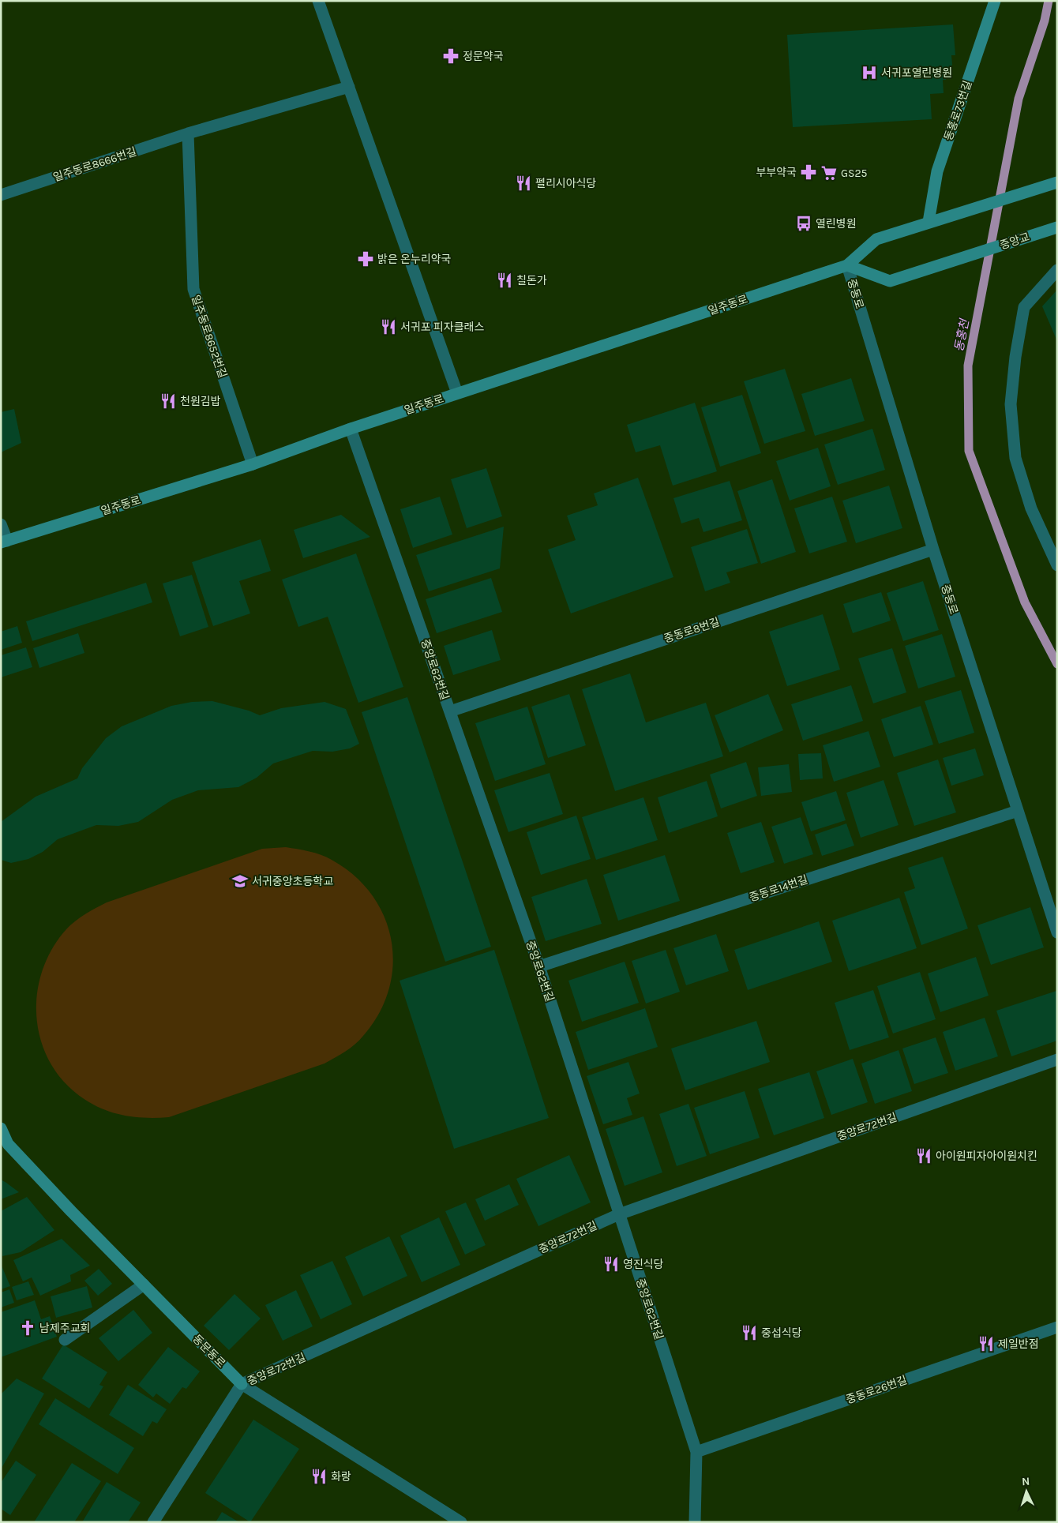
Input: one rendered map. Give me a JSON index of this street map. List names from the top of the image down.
{
  "streets": {
    "main road": [
      "동홍로73번길",
      "중앙교",
      "일주동로",
      "동문동로"
    ],
    "street": [
      "일주동로8666번길",
      "중동로",
      "일주동로8652번길",
      "중동로8번길",
      "중앙로62번길",
      "중동로14번길",
      "중앙로72번길",
      "중동로26번길"
    ]
  },
  "crossings": [
    ["동홍로73번길", "일주동로"],
    ["일주동로8666번길", "일주동로8652번길"],
    ["중앙교", "중동로"],
    ["중앙교", "일주동로"],
    ["중동로", "일주동로"],
    ["중동로", "중동로8번길"],
    ["중동로", "중동로14번길"],
    ["일주동로", "일주동로8652번길"],
    ["일주동로", "중앙로62번길"],
    ["중동로8번길", "중앙로62번길"],
    ["중앙로62번길", "중동로14번길"],
    ["중앙로62번길", "중앙로72번길"],
    ["중앙로62번길", "중동로26번길"],
    ["중앙로72번길", "동문동로"]
  ],
  "water": ["동홍천"],
  "places": {
    "pharmacy": ["정문약국", "부부약국", "밝은 온누리약국"],
    "hospital": ["서귀포열린병원"],
    "supermarket": ["GS25"],
    "restaurant": [
      "펠리시아식당",
      "칠돈가",
      "서귀포 피자클래스",
      "천원김밥",
      "아이원피자아이원치킨",
      "영진식당",
      "중섭식당",
      "제일반점",
      "화랑"
    ],
    "bus stop": ["열린병원"],
    "school or university": ["서귀중앙초등학교"],
    "church": ["남제주교회"]
  },
  "north": "top"
}
